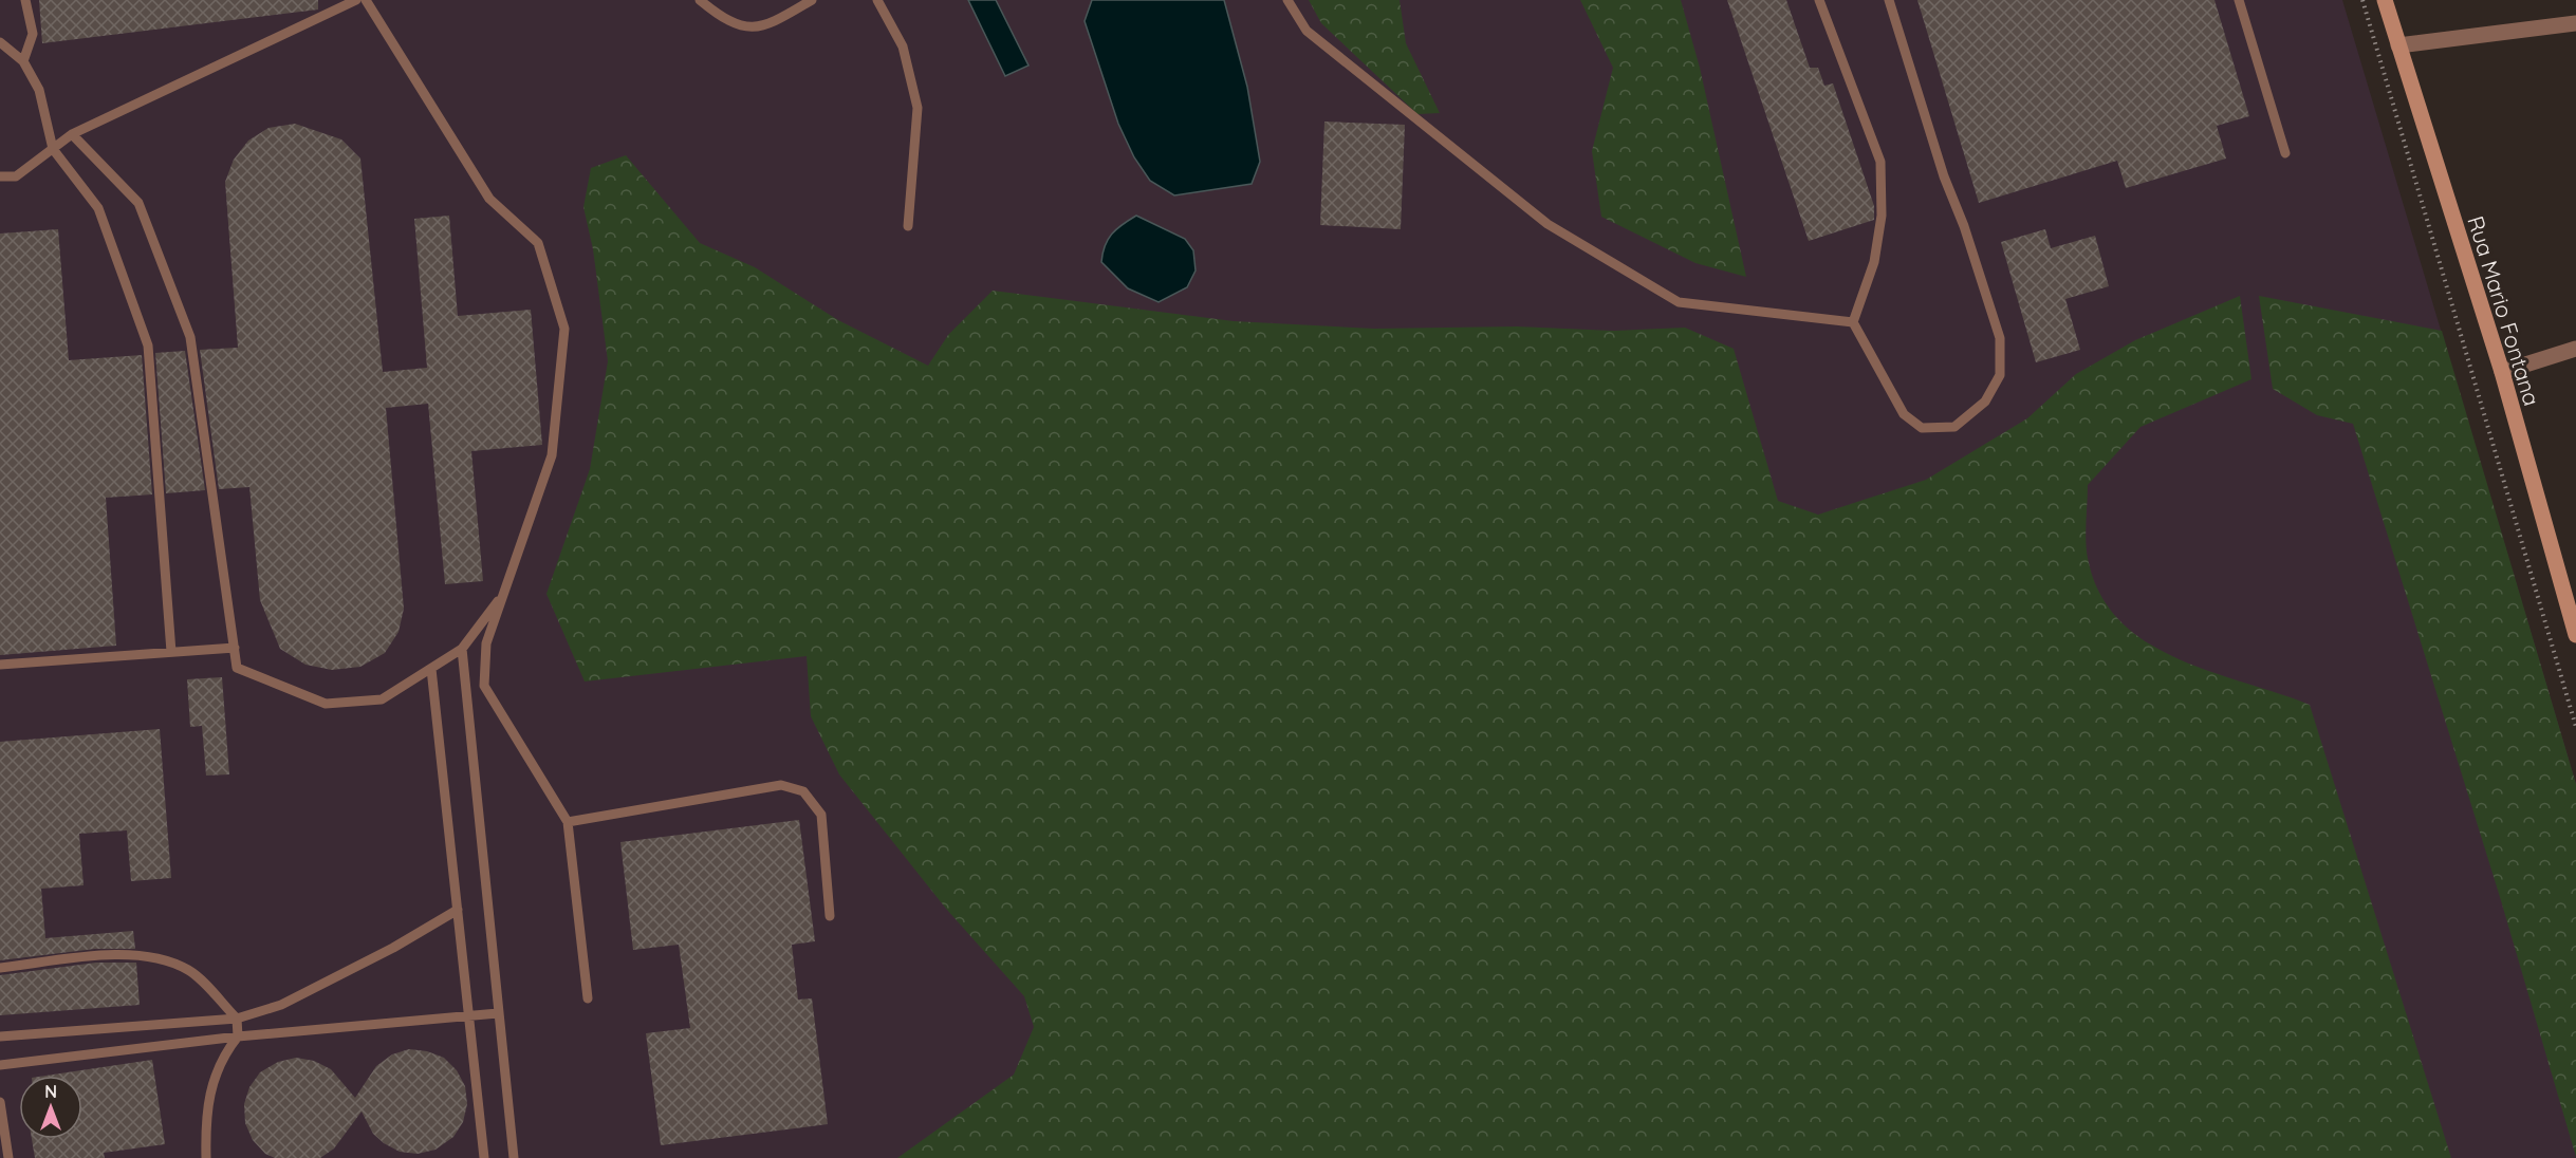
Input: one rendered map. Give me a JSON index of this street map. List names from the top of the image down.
{
  "streets": {
    "street": ["Rua Mario Fontana"]
  },
  "north": "top"
}
